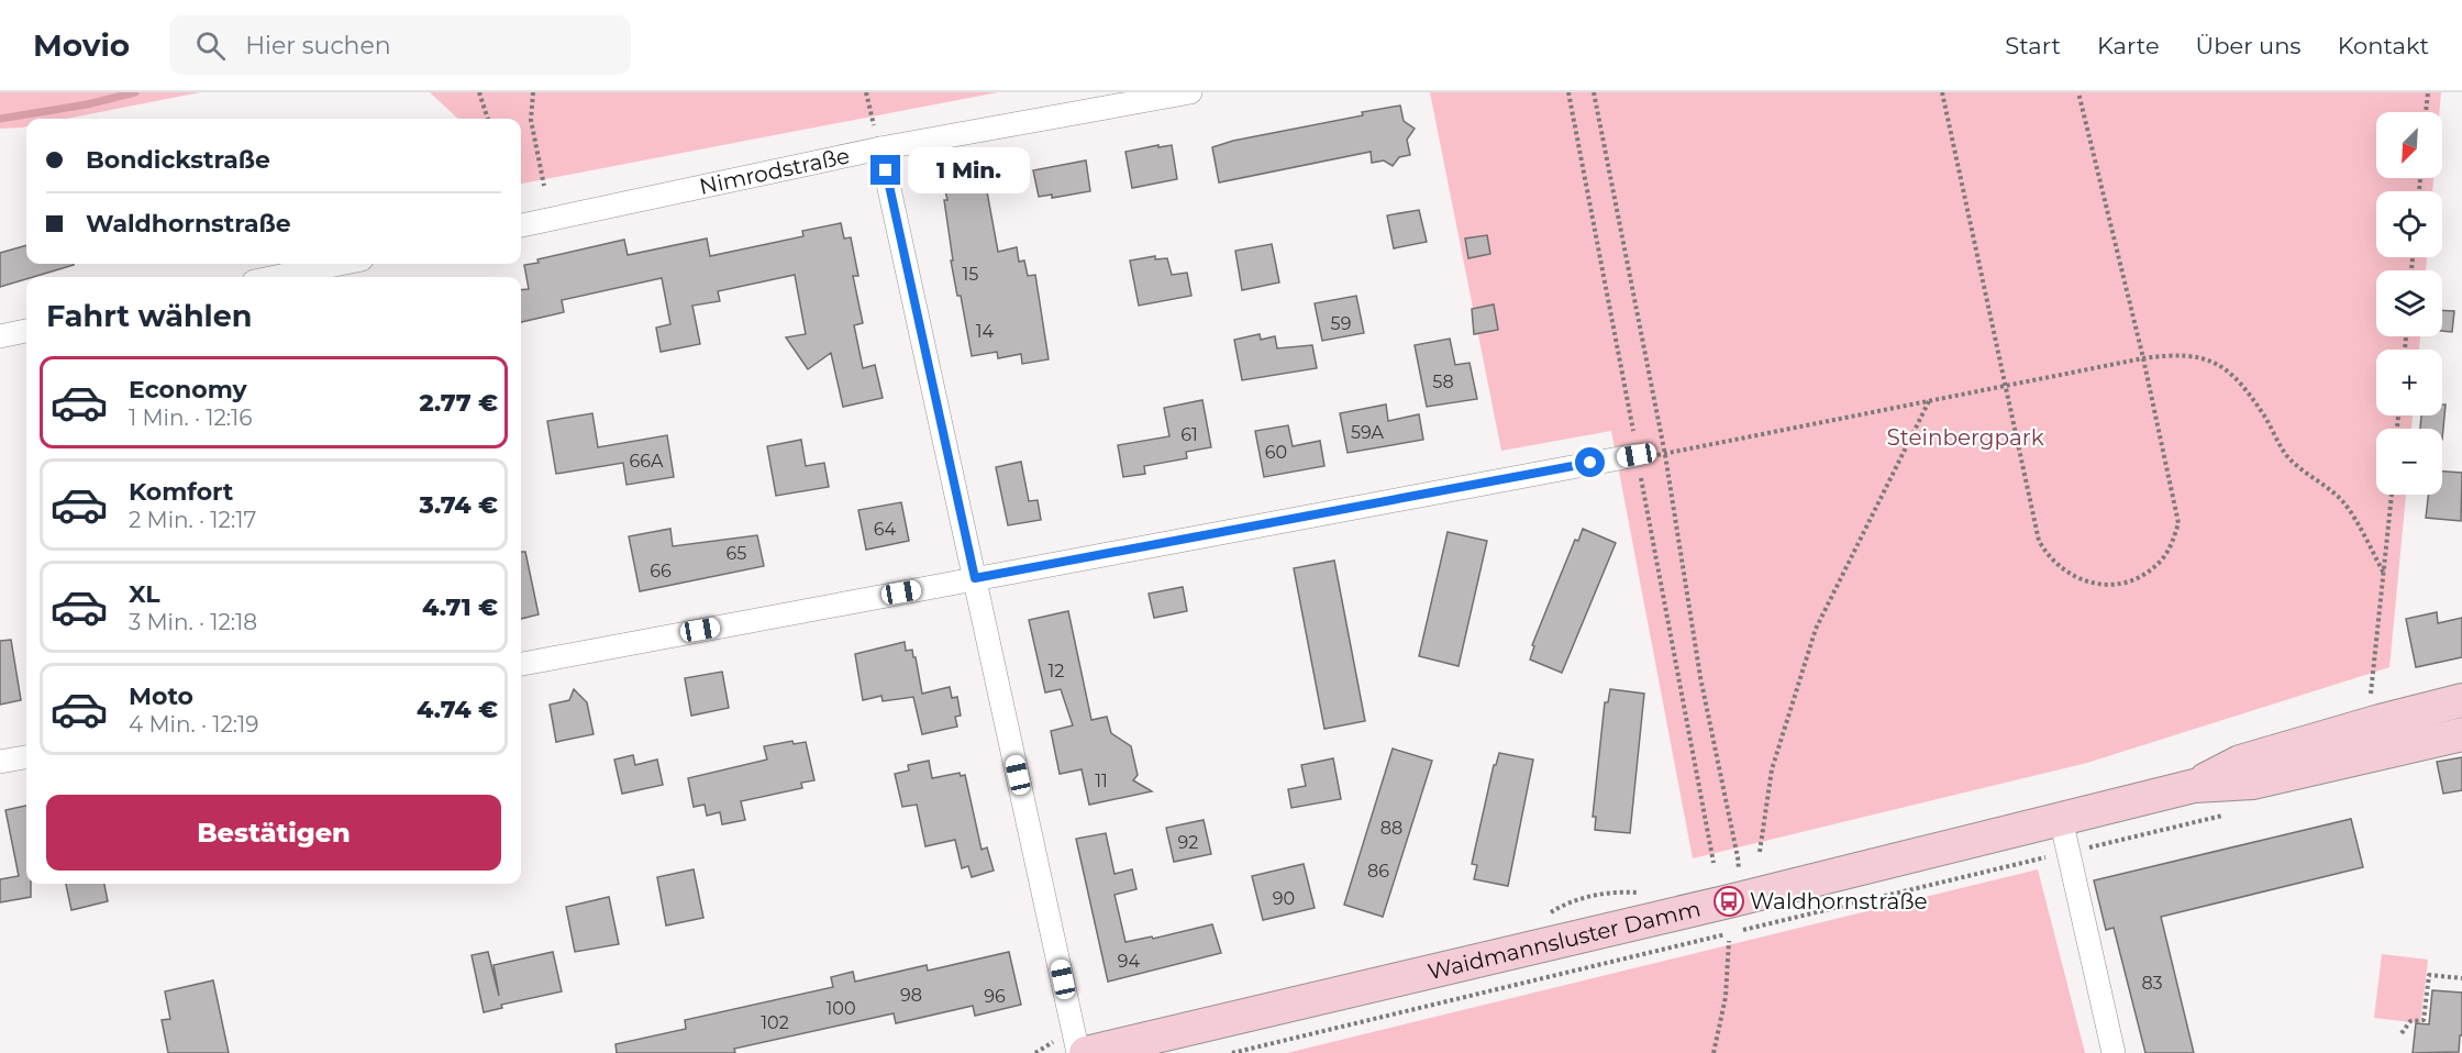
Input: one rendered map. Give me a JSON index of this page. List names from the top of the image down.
{
  "streets": {
    "main road": ["Waidmannsluster Damm"],
    "street": ["Nimrodstraße"]
  },
  "parks": ["Steinbergpark"],
  "places": {
    "bus stop": ["Waldhornstraße"]
  },
  "house_numbers": [
    "15",
    "59",
    "14",
    "58",
    "59A",
    "61",
    "60",
    "66A",
    "64",
    "65",
    "66",
    "12",
    "11",
    "88",
    "92",
    "86",
    "90",
    "94",
    "83",
    "98",
    "96",
    "100",
    "102"
  ],
  "north": "bottom left",
  "page": {
    "header": "Movio",
    "search": "Hier suchen",
    "nav": [
      "Start",
      "Karte",
      "Über uns",
      "Kontakt"
    ],
    "map_buttons": ["+", "−"],
    "banner": ["Bondickstraße", "Waldhornstraße"],
    "bubble": "1 Min.",
    "heading": "Fahrt wählen",
    "list": [
      {
        "name": "Economy",
        "note": "1 Min. · 12:16",
        "value": "2.77 €"
      },
      {
        "name": "Komfort",
        "note": "2 Min. · 12:17",
        "value": "3.74 €"
      },
      {
        "name": "XL",
        "note": "3 Min. · 12:18",
        "value": "4.71 €"
      },
      {
        "name": "Moto",
        "note": "4 Min. · 12:19",
        "value": "4.74 €"
      }
    ],
    "buttons": "Bestätigen"
  }
}
